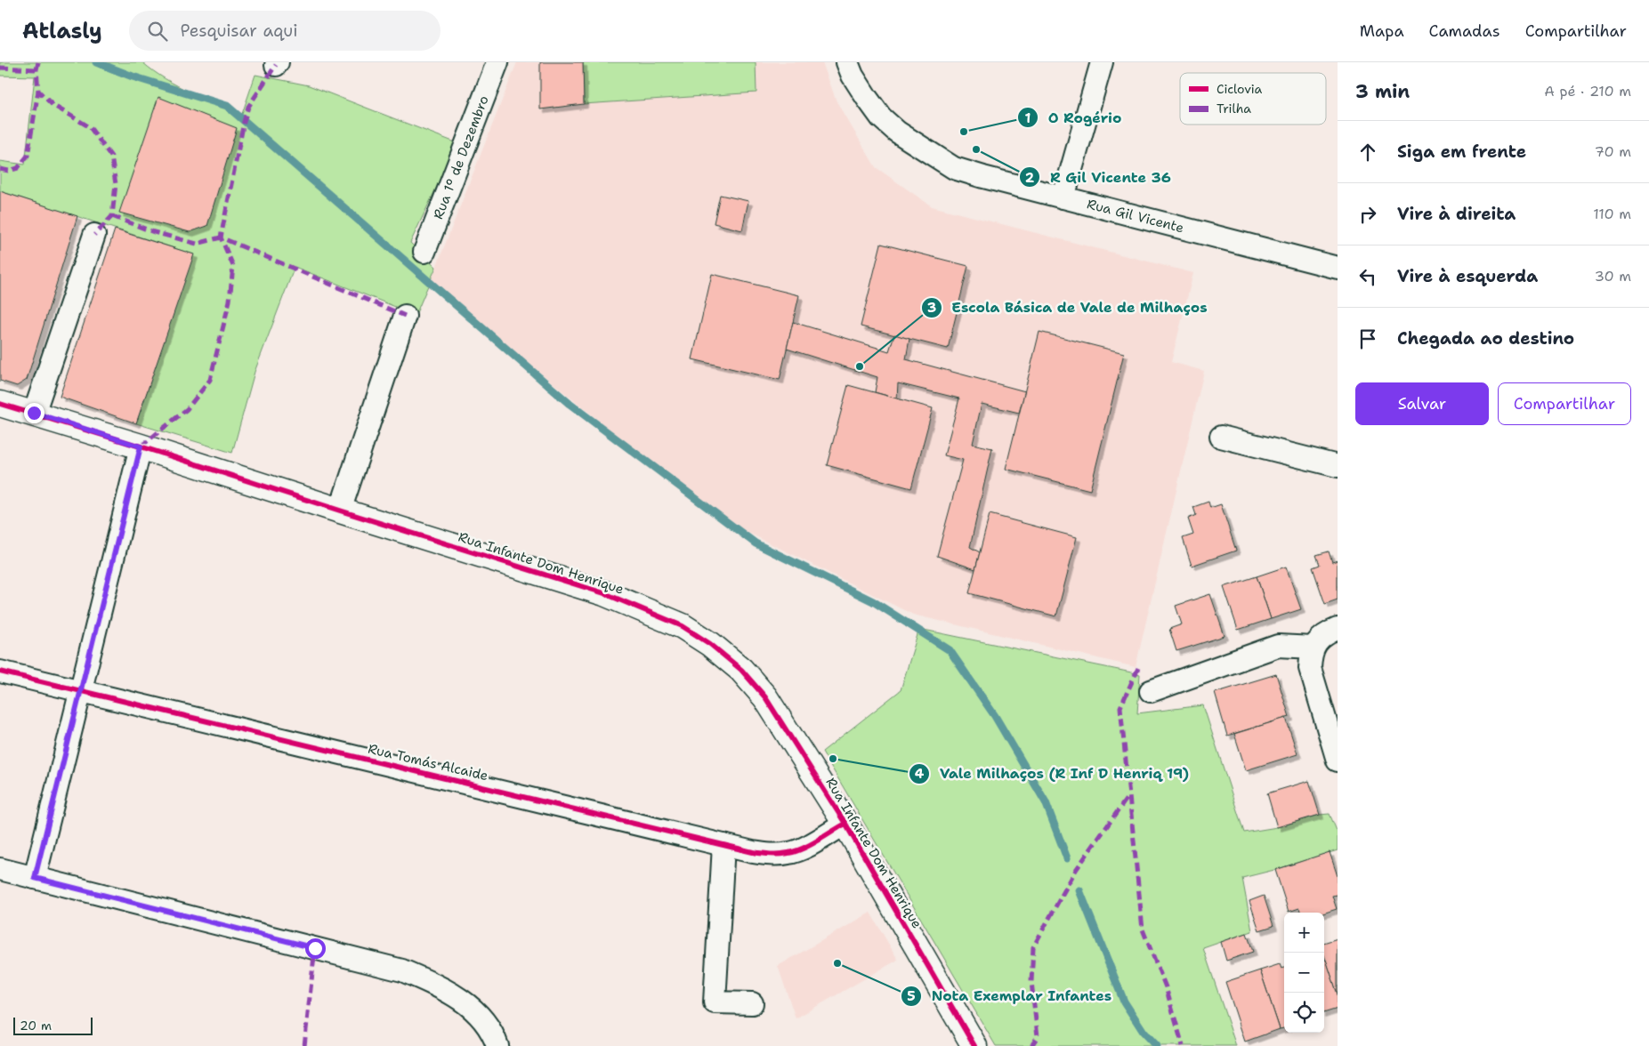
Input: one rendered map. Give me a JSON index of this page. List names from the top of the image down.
{
  "streets": {
    "street": [
      "Rua 1º de Dezembro",
      "Rua Gil Vicente",
      "Rua Infante Dom Henrique",
      "Rua Tomás Alcaide"
    ]
  },
  "crossings": [
    ["Rua Infante Dom Henrique", "Rua Tomás Alcaide"]
  ],
  "places": [
    "O Rogério",
    "R Gil Vicente 36",
    "Escola Básica de Vale de Milhaços",
    "Vale Milhaços (R Inf D Henriq 19)",
    "Nota Exemplar Infantes"
  ],
  "legend": ["Ciclovia", "Trilha"],
  "scale_bar": "20 m",
  "page": {
    "header": "Atlasly",
    "search": "Pesquisar aqui",
    "nav": ["Mapa", "Camadas", "Compartilhar"],
    "heading": ["3 min", "A pé · 210 m"],
    "list": [
      ["Siga em frente", "70 m"],
      ["Vire à direita", "110 m"],
      ["Vire à esquerda", "30 m"],
      "Chegada ao destino"
    ],
    "buttons": ["Salvar", "Compartilhar"],
    "map_buttons": ["+", "−"],
    "scale": "20 m"
  }
}
